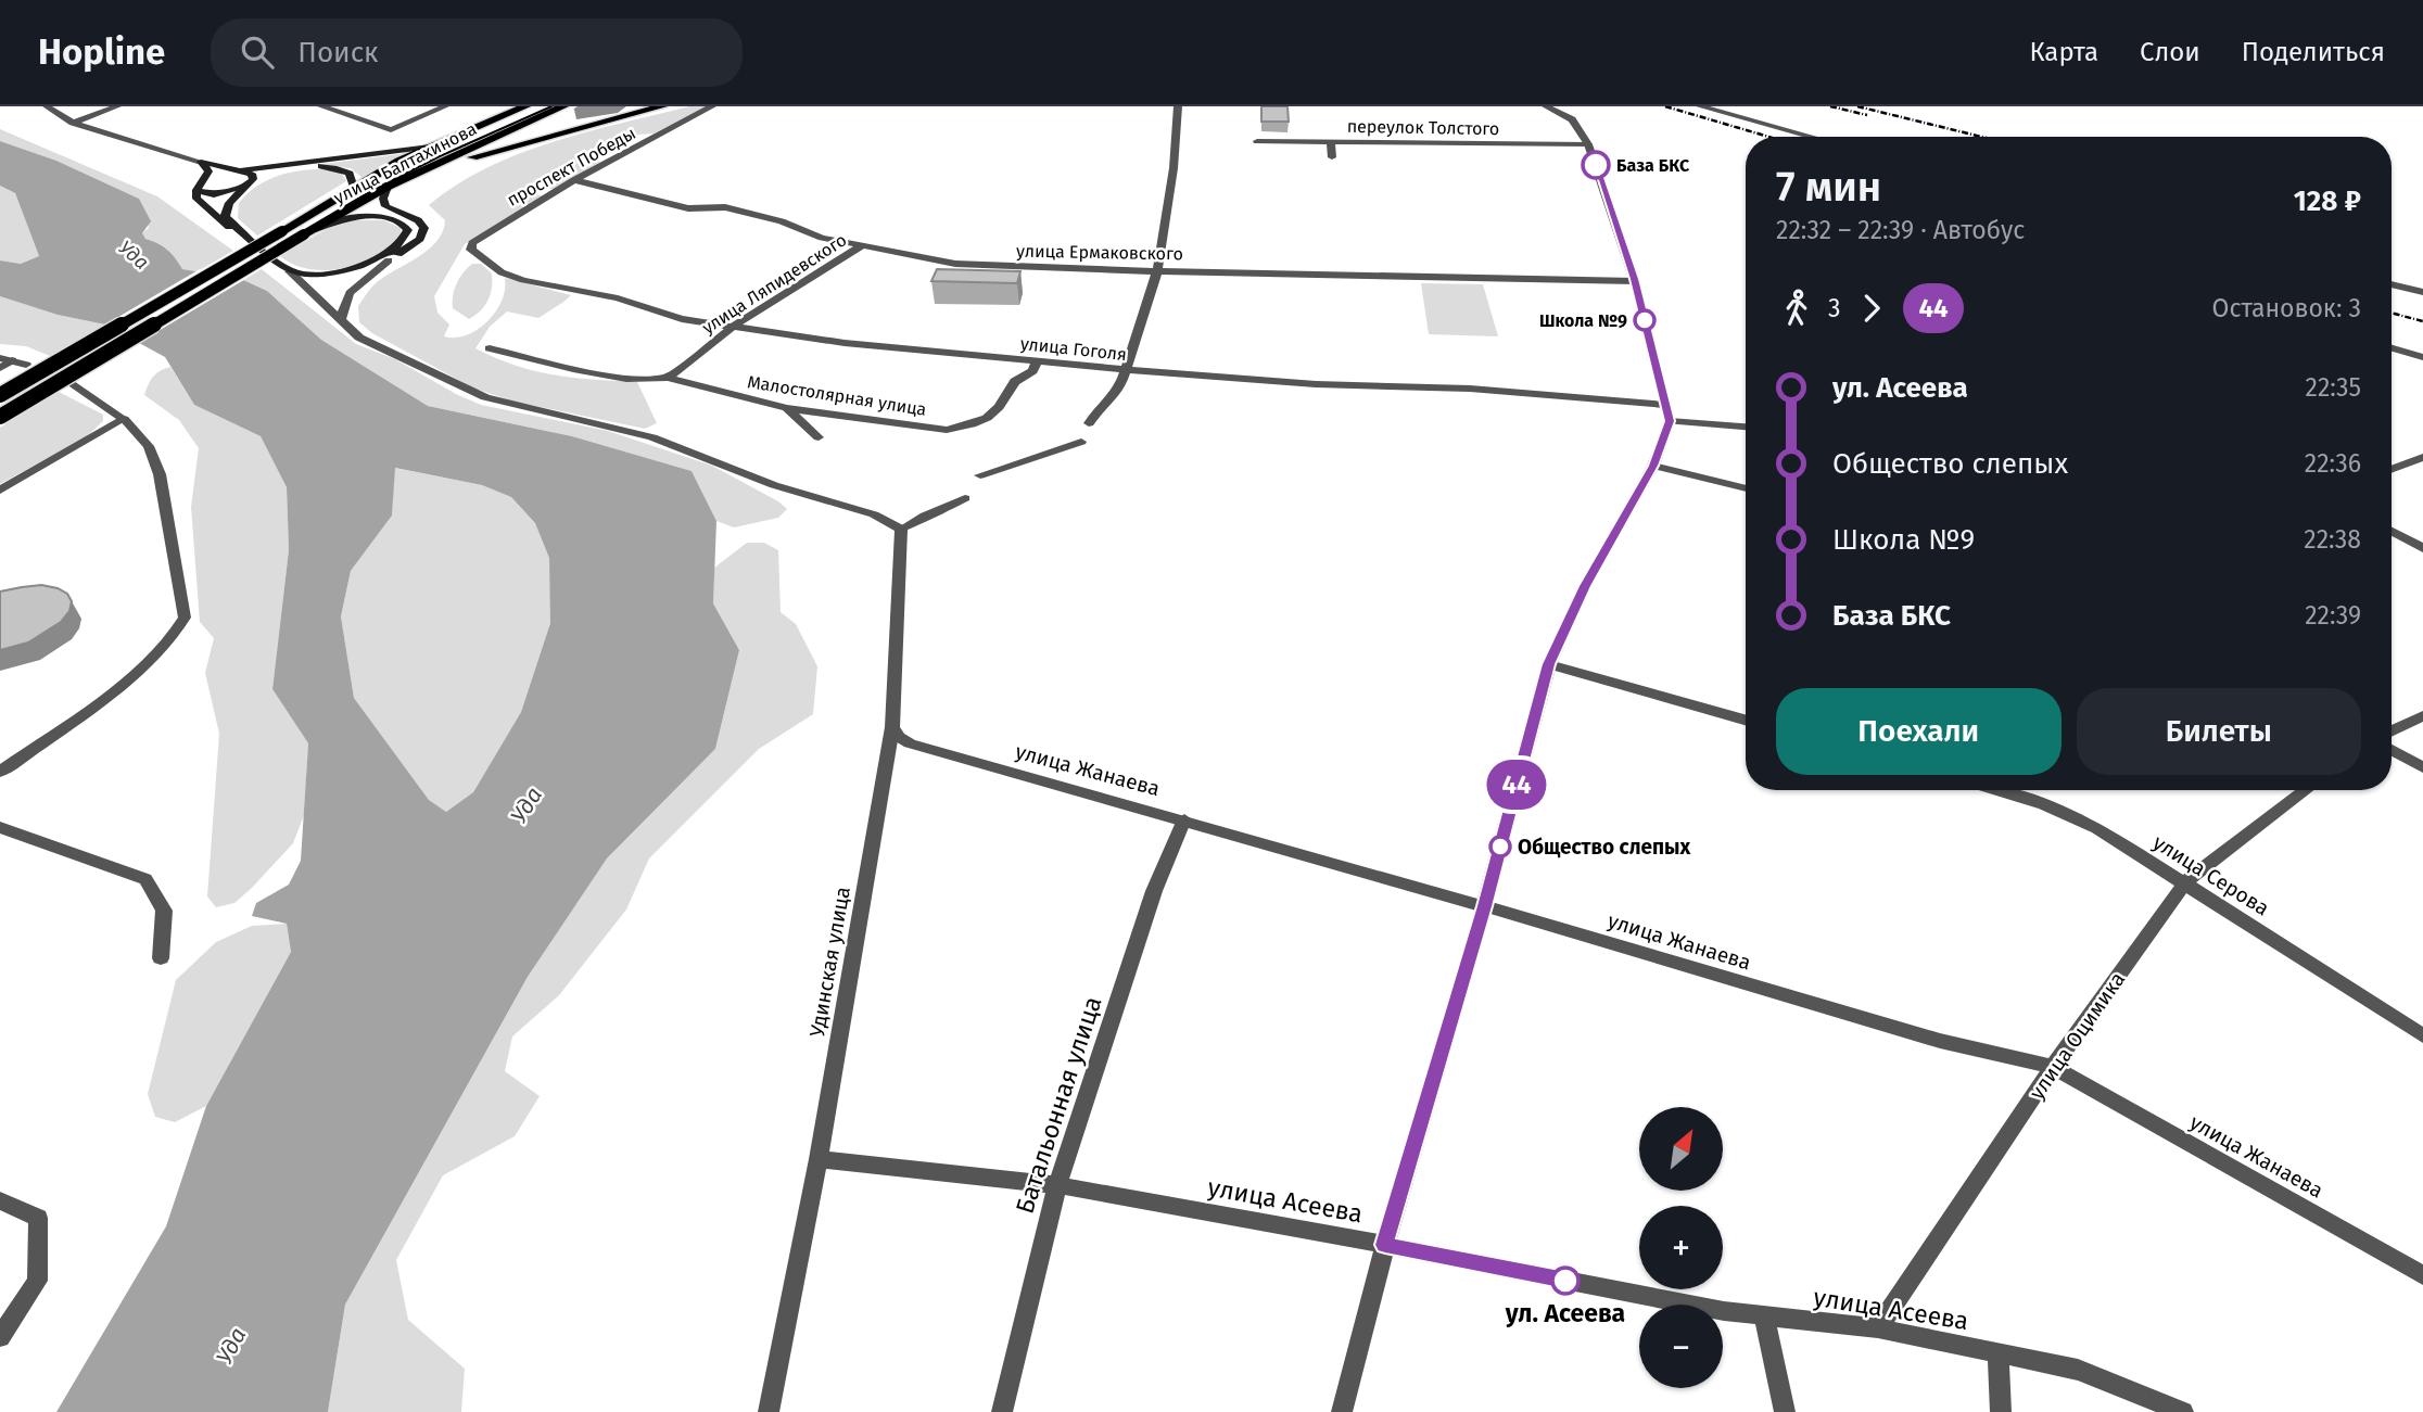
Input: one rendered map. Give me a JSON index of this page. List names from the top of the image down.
{
  "streets": {
    "main road": ["улица Балтахинова"],
    "street": [
      "переулок Толстого",
      "проспект Победы",
      "улица Ермаковского",
      "улица Ляпидевского",
      "улица Гоголя",
      "Малостолярная улица",
      "улица Жанаева",
      "улица Серова",
      "Удинская улица",
      "улица Оцимика",
      "Батальонная улица",
      "улица Асеева"
    ]
  },
  "crossings": [
    ["проспект Победы", "улица Ермаковского"],
    ["проспект Победы", "улица Гоголя"],
    ["улица Ермаковского", "улица Ляпидевского"],
    ["улица Ляпидевского", "улица Гоголя"],
    ["улица Ляпидевского", "Малостолярная улица"],
    ["улица Гоголя", "Малостолярная улица"],
    ["улица Жанаева", "Удинская улица"],
    ["улица Жанаева", "улица Оцимика"],
    ["улица Жанаева", "Батальонная улица"],
    ["улица Серова", "улица Оцимика"],
    ["Удинская улица", "улица Асеева"],
    ["улица Оцимика", "улица Асеева"],
    ["Батальонная улица", "улица Асеева"]
  ],
  "water": ["Уда"],
  "places": [
    "База БКС",
    "Школа №9",
    "Общество слепых",
    "ул. Асеева"
  ],
  "lines": ["bus line 44"],
  "north": "top right",
  "page": {
    "header": "Hopline",
    "search": "Поиск",
    "nav": ["Карта", "Слои", "Поделиться"],
    "on_map": "44",
    "heading": ["7 мин", "22:32 – 22:39 · Автобус", "128 ₽"],
    "legs": ["3", "44", "Остановок: 3"],
    "list": [
      {
        "name": "ул. Асеева",
        "value": "22:35"
      },
      {
        "name": "Общество слепых",
        "value": "22:36"
      },
      {
        "name": "Школа №9",
        "value": "22:38"
      },
      {
        "name": "База БКС",
        "value": "22:39"
      }
    ],
    "buttons": ["Поехали", "Билеты"],
    "map_buttons": ["+", "−"]
  }
}
